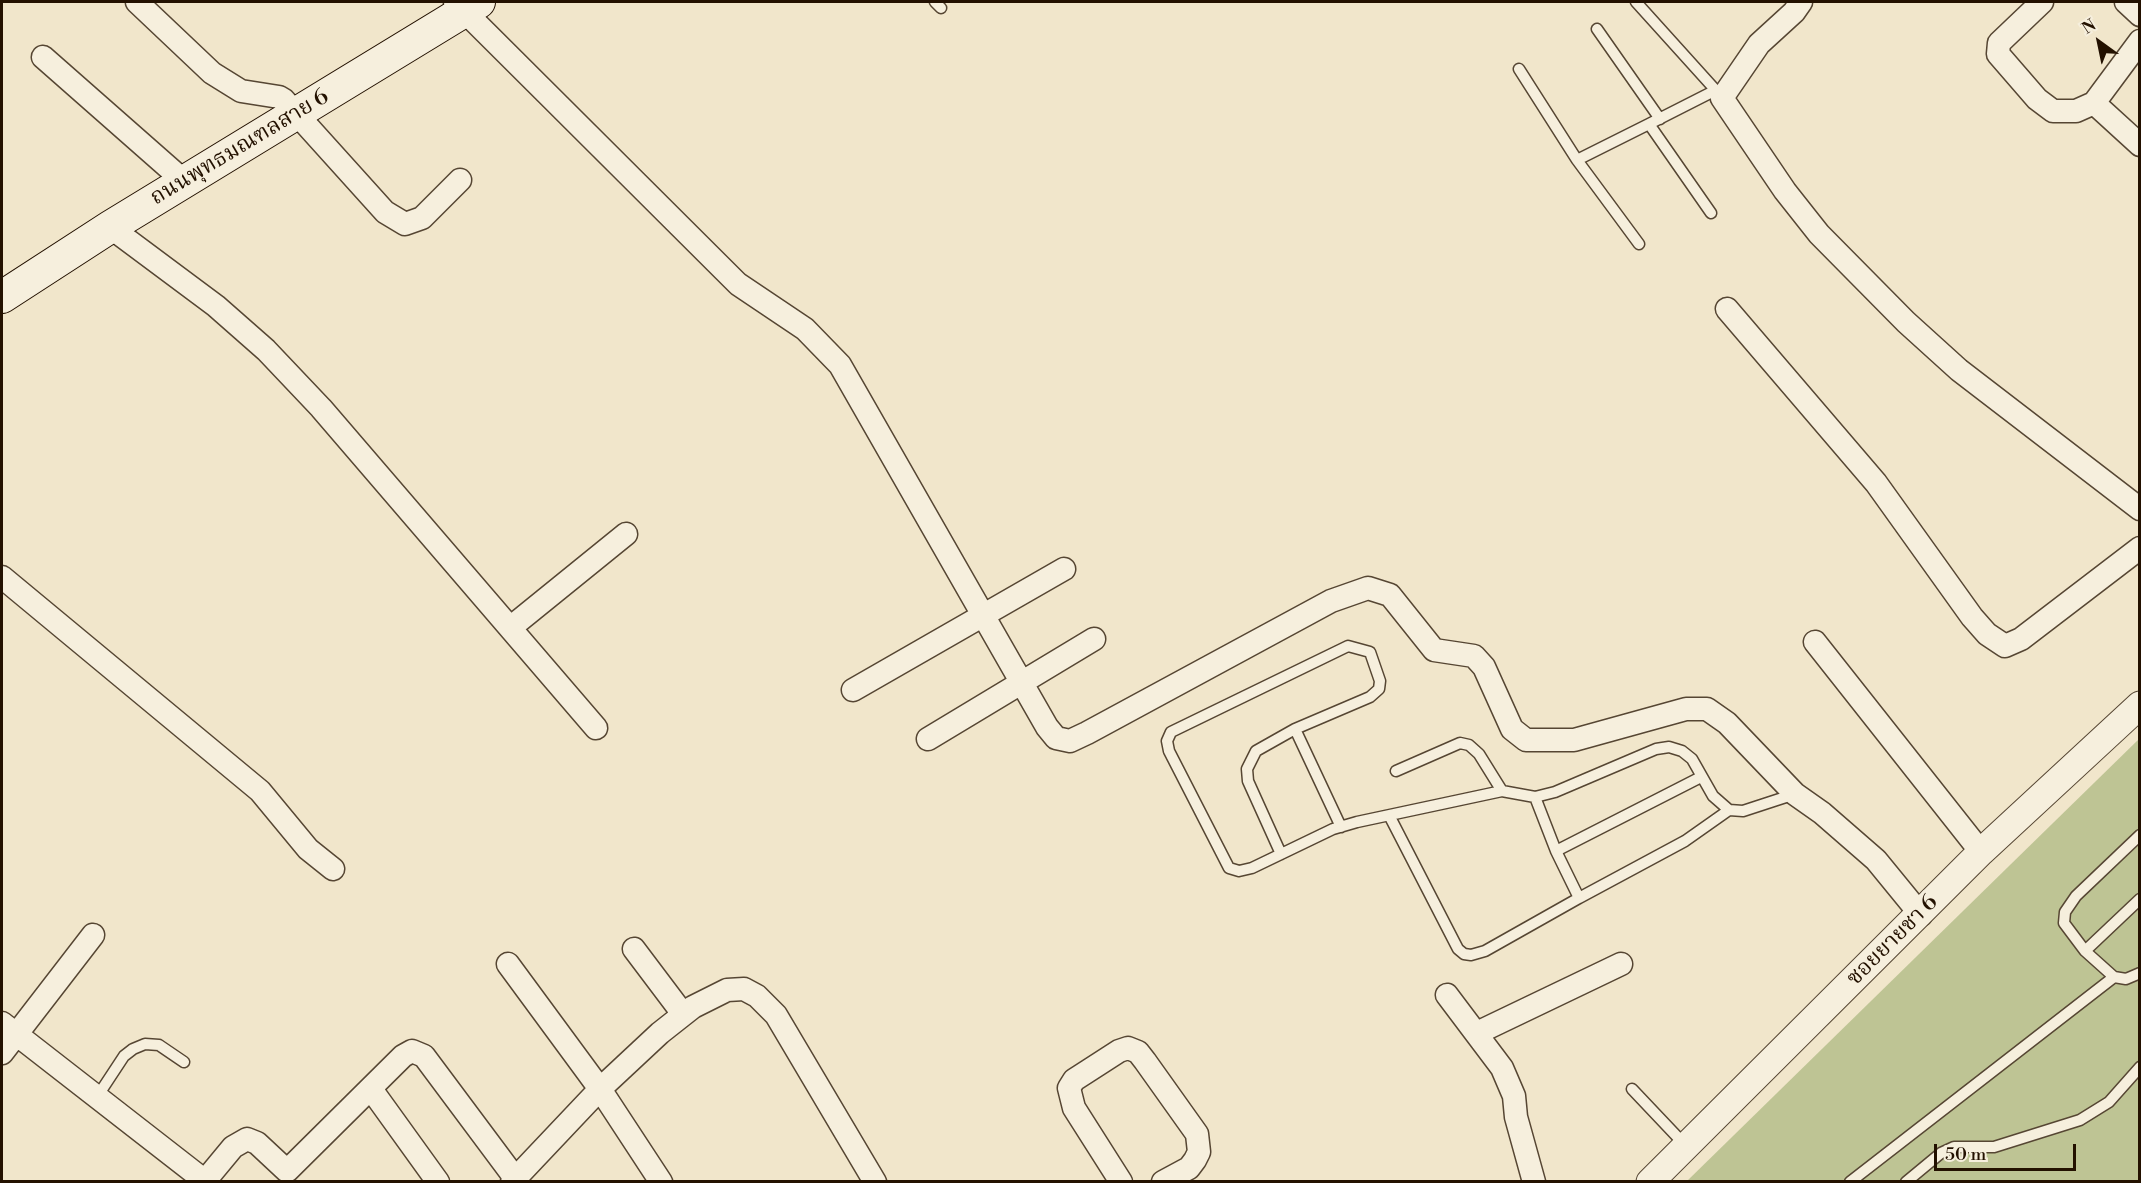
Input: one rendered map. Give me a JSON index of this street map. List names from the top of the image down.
{
  "streets": {
    "main road": ["ถนนพุทธมณฑลสาย 6"],
    "street": ["ซอยยายชา 6"]
  },
  "scale_bar": "50 m",
  "north": "top left"
}
